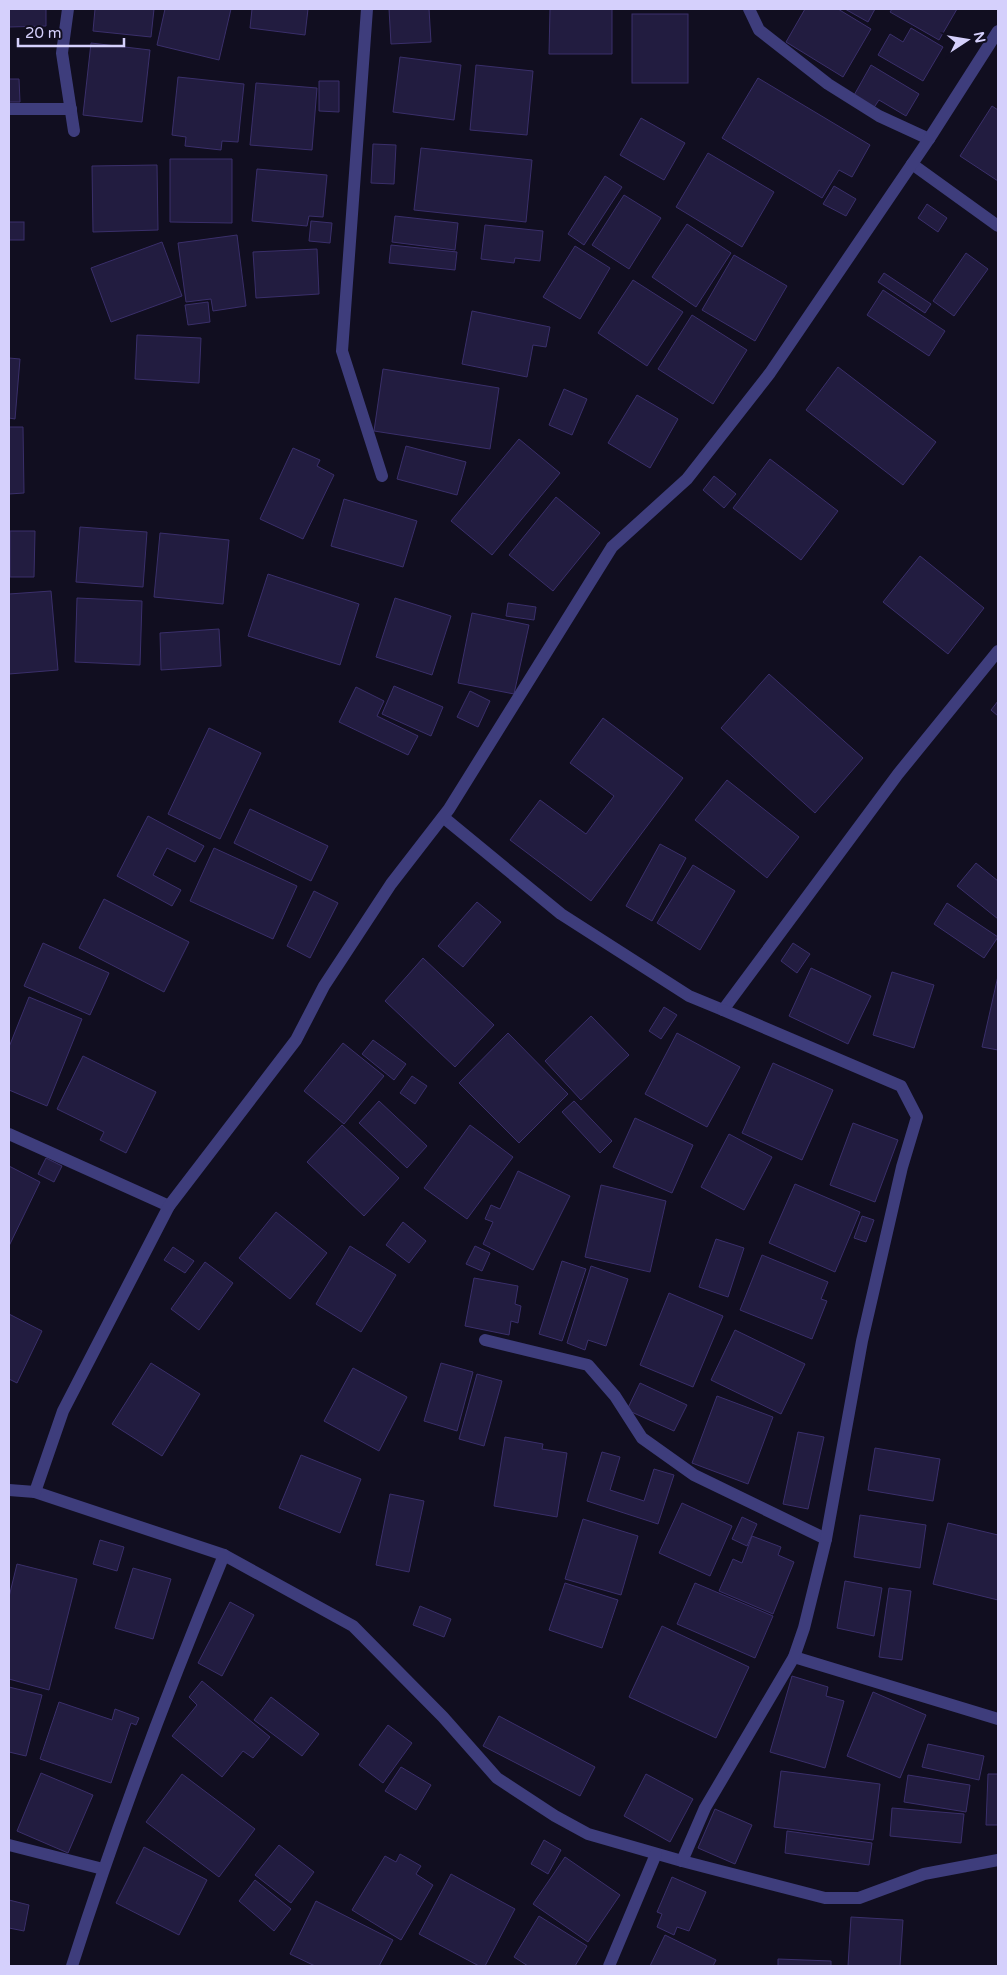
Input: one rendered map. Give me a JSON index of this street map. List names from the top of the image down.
{
  "scale_bar": "20 m",
  "north": "right"
}
